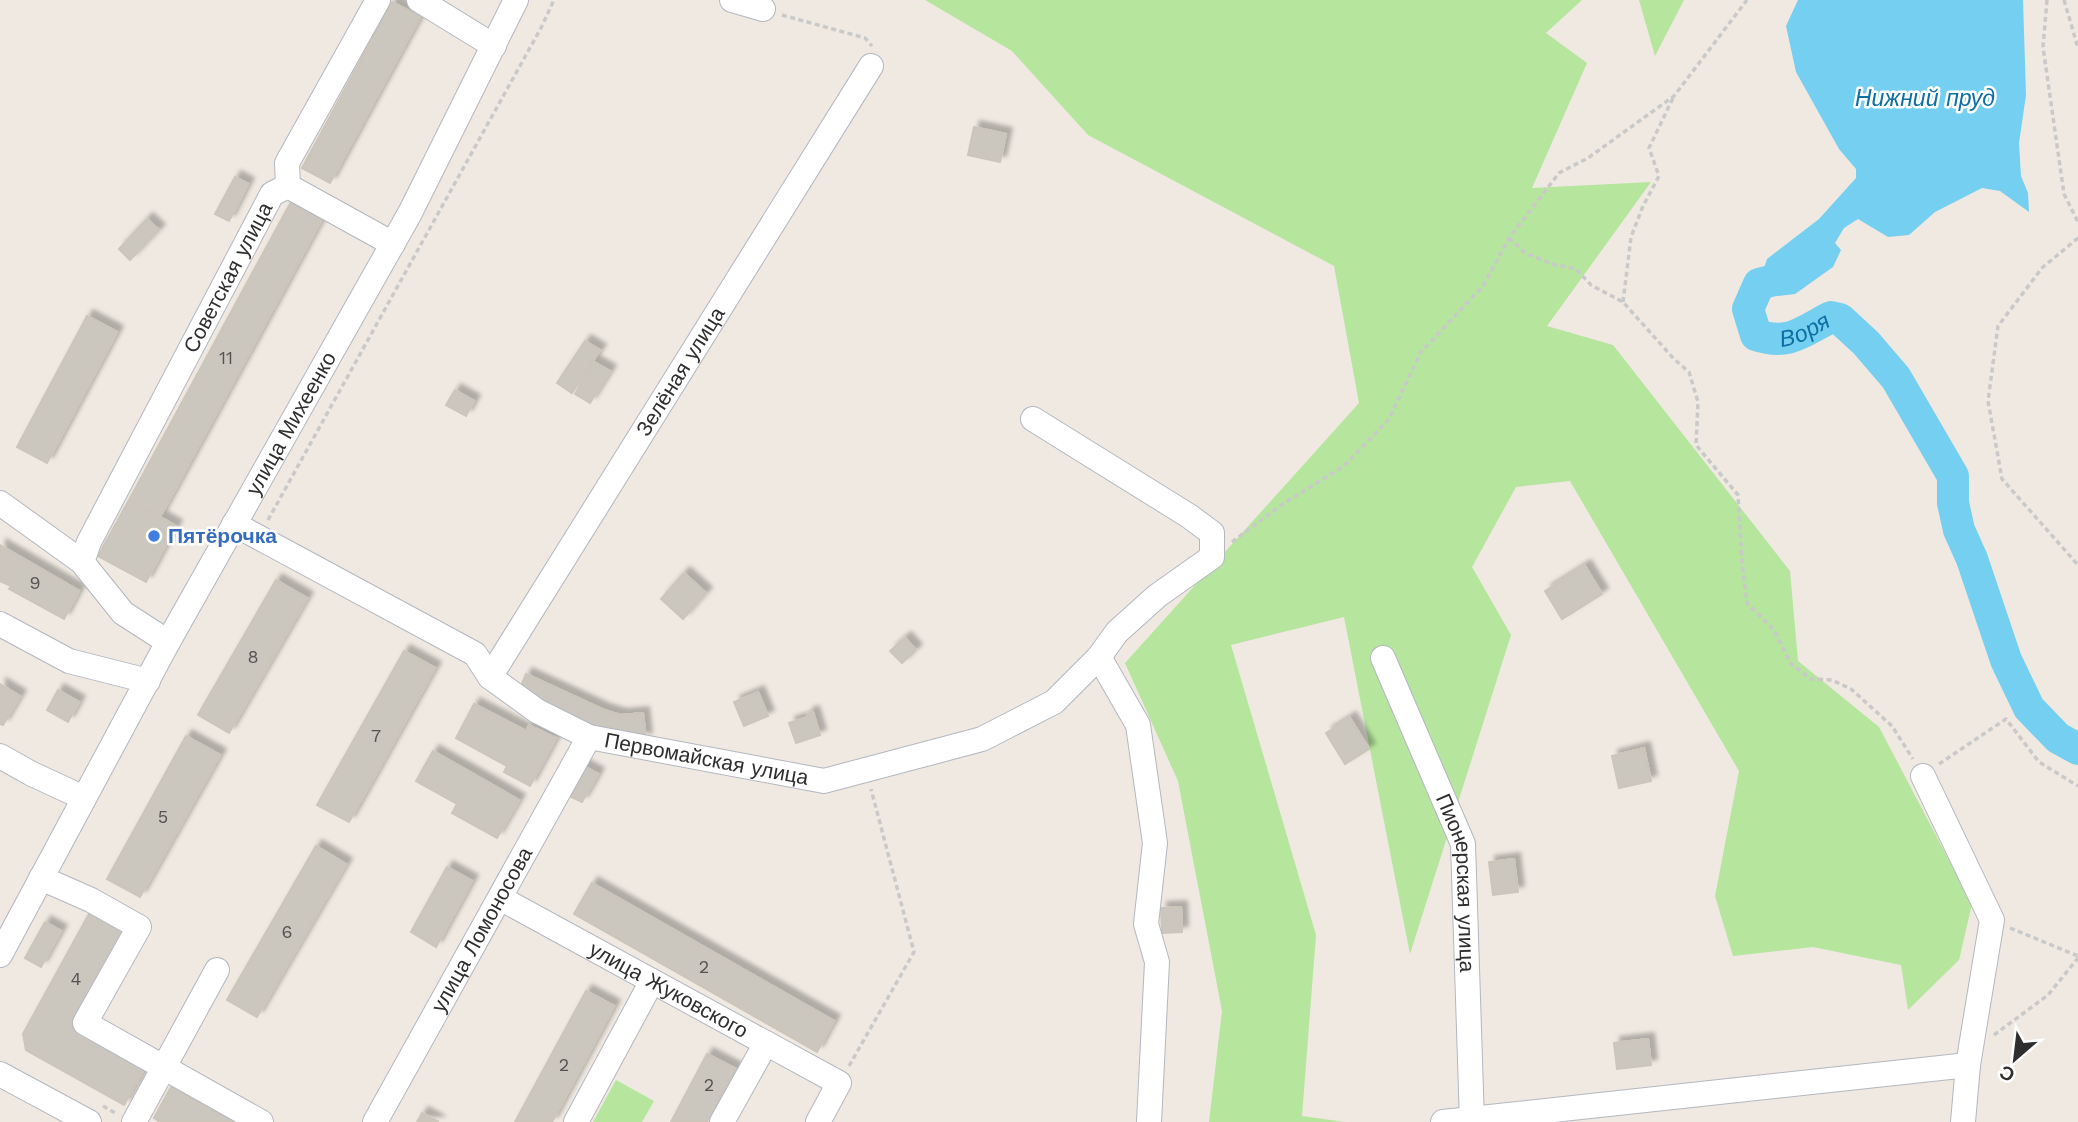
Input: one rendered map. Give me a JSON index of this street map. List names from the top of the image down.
{
  "streets": {
    "street": [
      "Советская улица",
      "Зелёная улица",
      "улица Михеенко",
      "Первомайская улица",
      "Пионерская улица",
      "улица Ломоносова",
      "улица Жуковского"
    ]
  },
  "crossings": [
    ["Зелёная улица", "Первомайская улица"],
    ["улица Михеенко", "Первомайская улица"],
    ["Первомайская улица", "улица Ломоносова"],
    ["улица Ломоносова", "улица Жуковского"]
  ],
  "water": ["Нижний пруд", "Воря"],
  "places": ["Пятёрочка"],
  "house_numbers": [
    "11",
    "9",
    "8",
    "7",
    "5",
    "6",
    "2",
    "4",
    "2",
    "2"
  ],
  "north": "bottom left"
}
